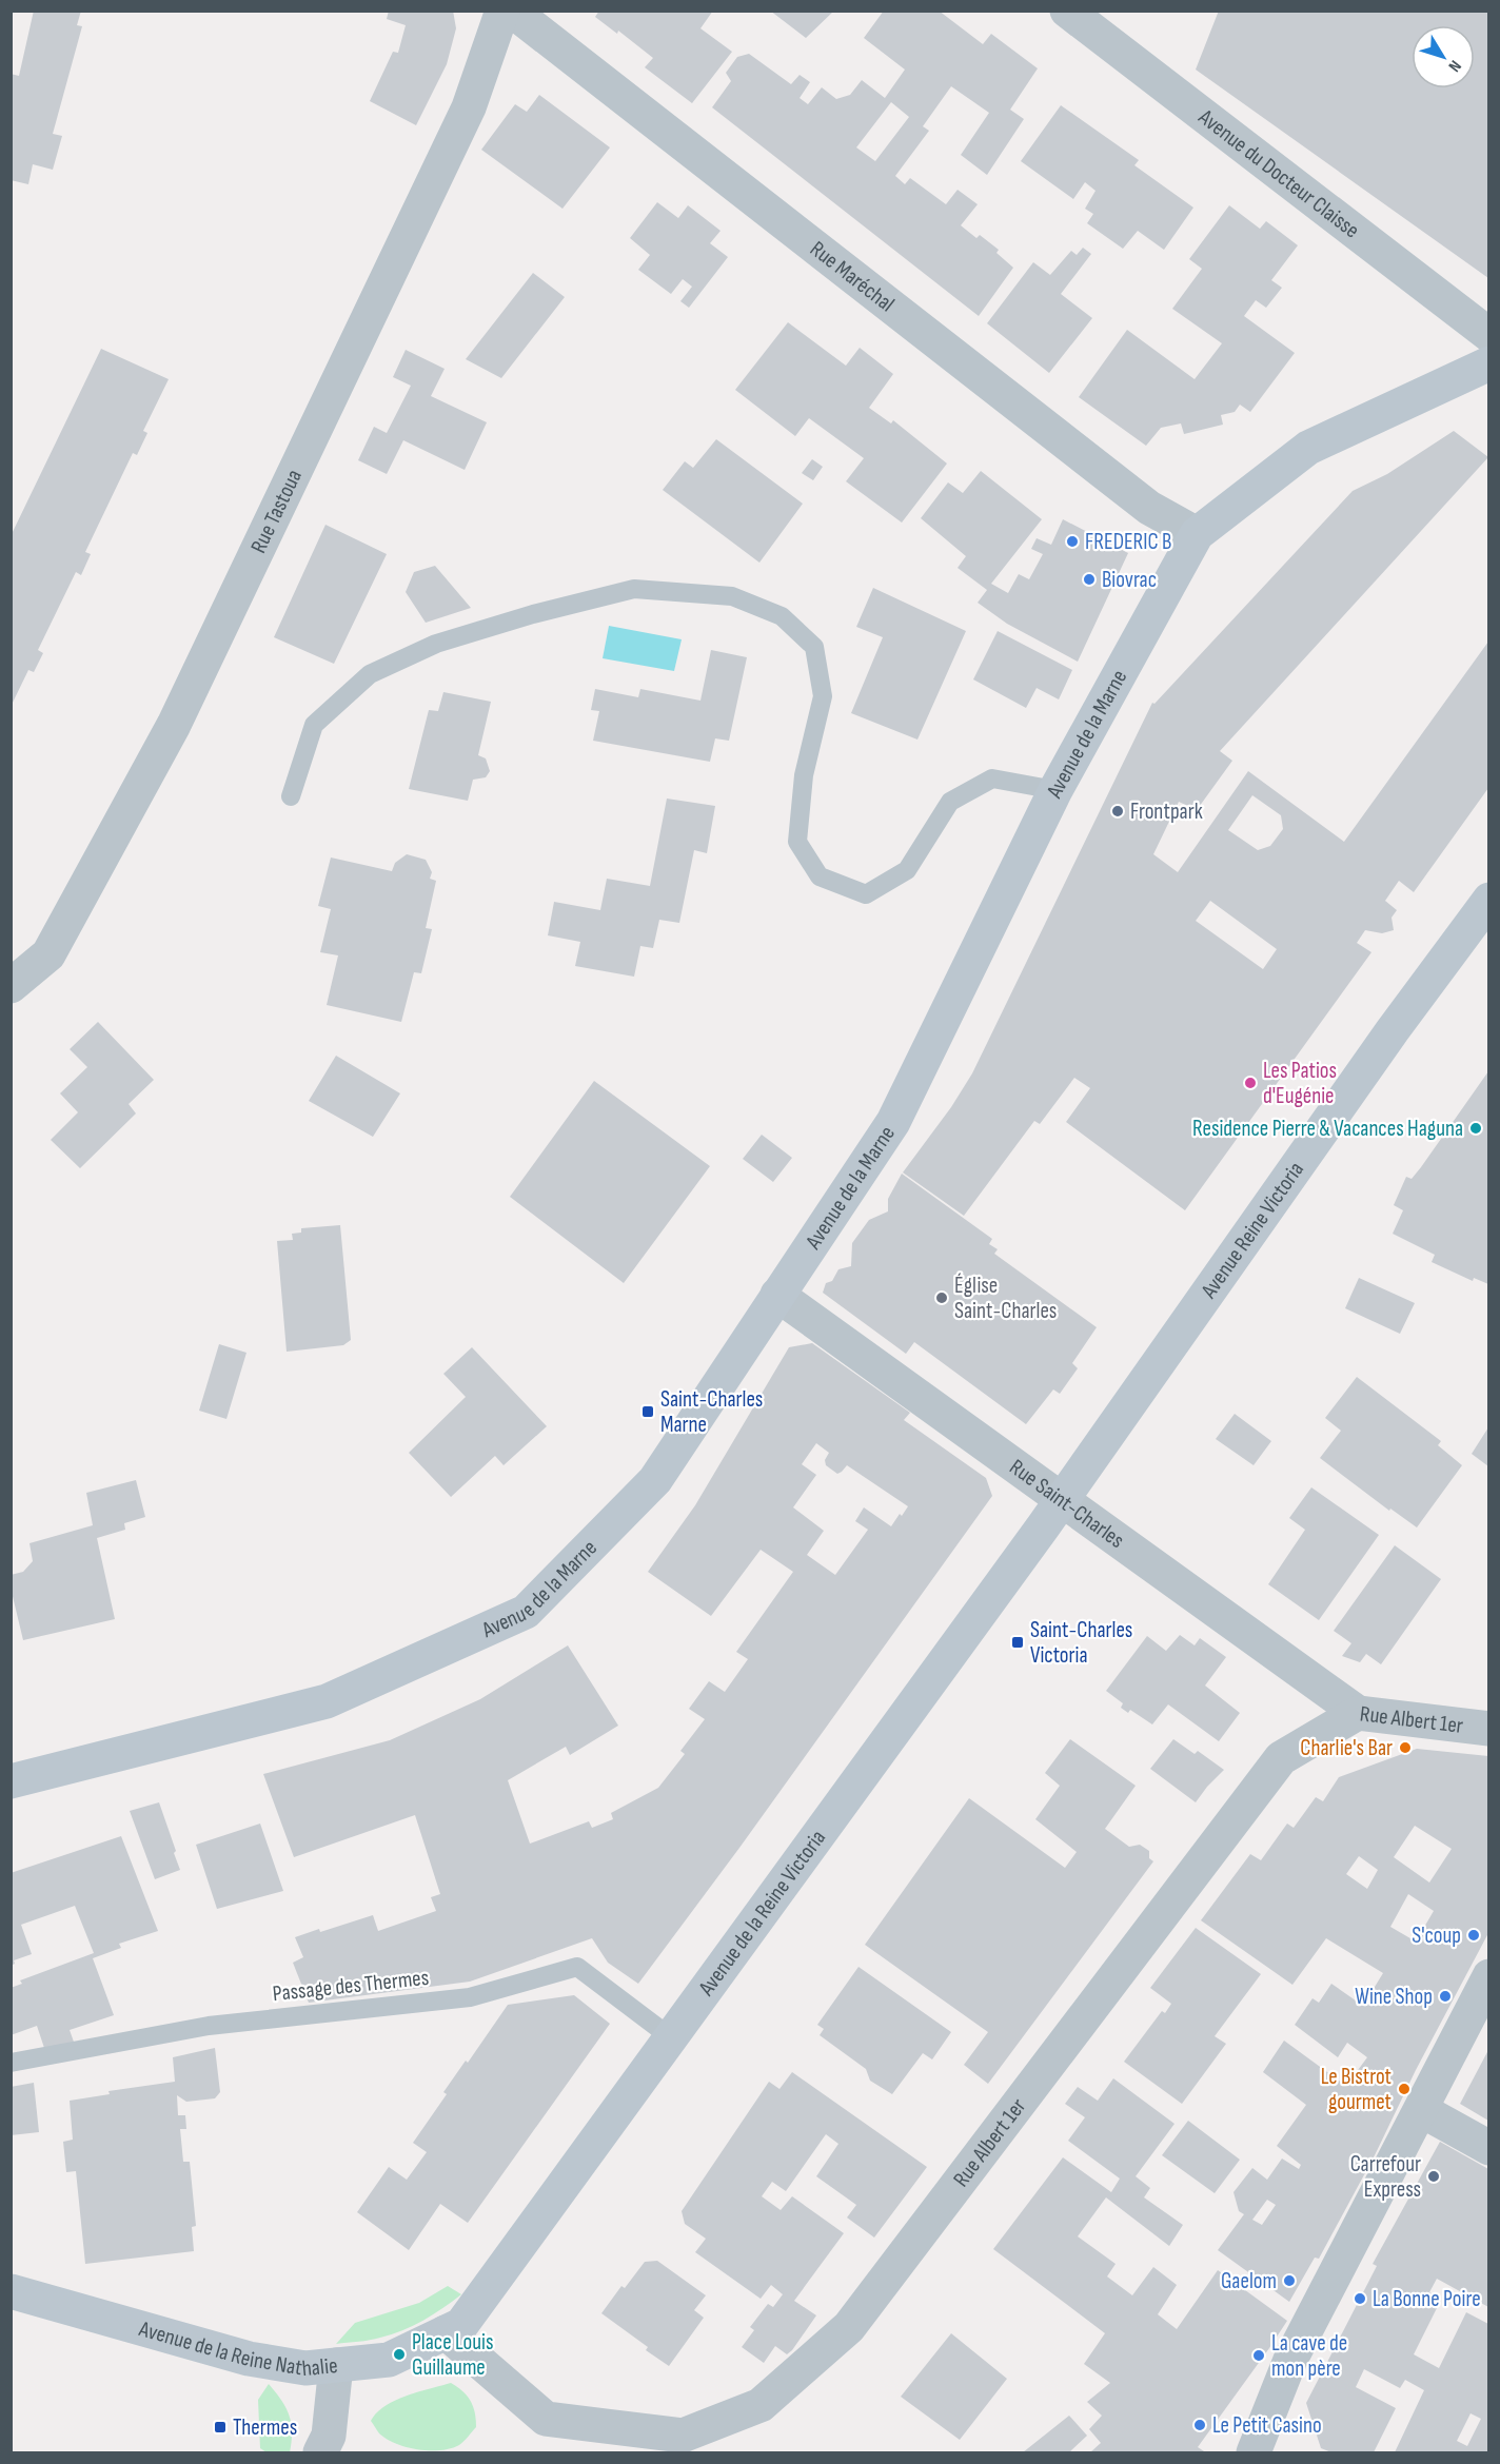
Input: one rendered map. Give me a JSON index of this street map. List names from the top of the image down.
{
  "streets": {
    "main road": [
      "Avenue de la Marne",
      "Avenue Reine Victoria",
      "Avenue de la Reine Victoria",
      "Avenue de la Reine Nathalie"
    ],
    "street": [
      "Avenue du Docteur Claisse",
      "Rue Maréchal",
      "Rue Tastoua",
      "Rue Saint-Charles",
      "Rue Albert 1er"
    ],
    "lane": ["Passage des Thermes"]
  },
  "crossings": [
    ["Rue Maréchal", "Avenue de la Marne"],
    ["Avenue de la Marne", "Rue Saint-Charles"],
    ["Avenue Reine Victoria", "Rue Saint-Charles"],
    ["Avenue Reine Victoria", "Avenue de la Reine Victoria"],
    ["Rue Saint-Charles", "Rue Albert 1er"],
    ["Rue Saint-Charles", "Avenue de la Reine Victoria"],
    ["Rue Albert 1er", "Avenue de la Reine Victoria"],
    ["Rue Albert 1er", "Avenue de la Reine Nathalie"],
    ["Avenue de la Reine Victoria", "Passage des Thermes"],
    ["Avenue de la Reine Victoria", "Avenue de la Reine Nathalie"]
  ],
  "places": {
    "other": [
      "FREDERIC B",
      "Biovrac",
      "Frontpark",
      "Les Patios d'Eugénie",
      "Residence Pierre & Vacances Haguna",
      "Église Saint-Charles",
      "Charlie's Bar",
      "S'coup",
      "Wine Shop",
      "Le Bistrot gourmet",
      "Carrefour Express",
      "Gaelom",
      "La Bonne Poire",
      "Place Louis Guillaume",
      "La cave de mon père",
      "Le Petit Casino"
    ],
    "transit": ["Saint-Charles Marne", "Saint-Charles Victoria", "Thermes"]
  },
  "north": "bottom right"
}
